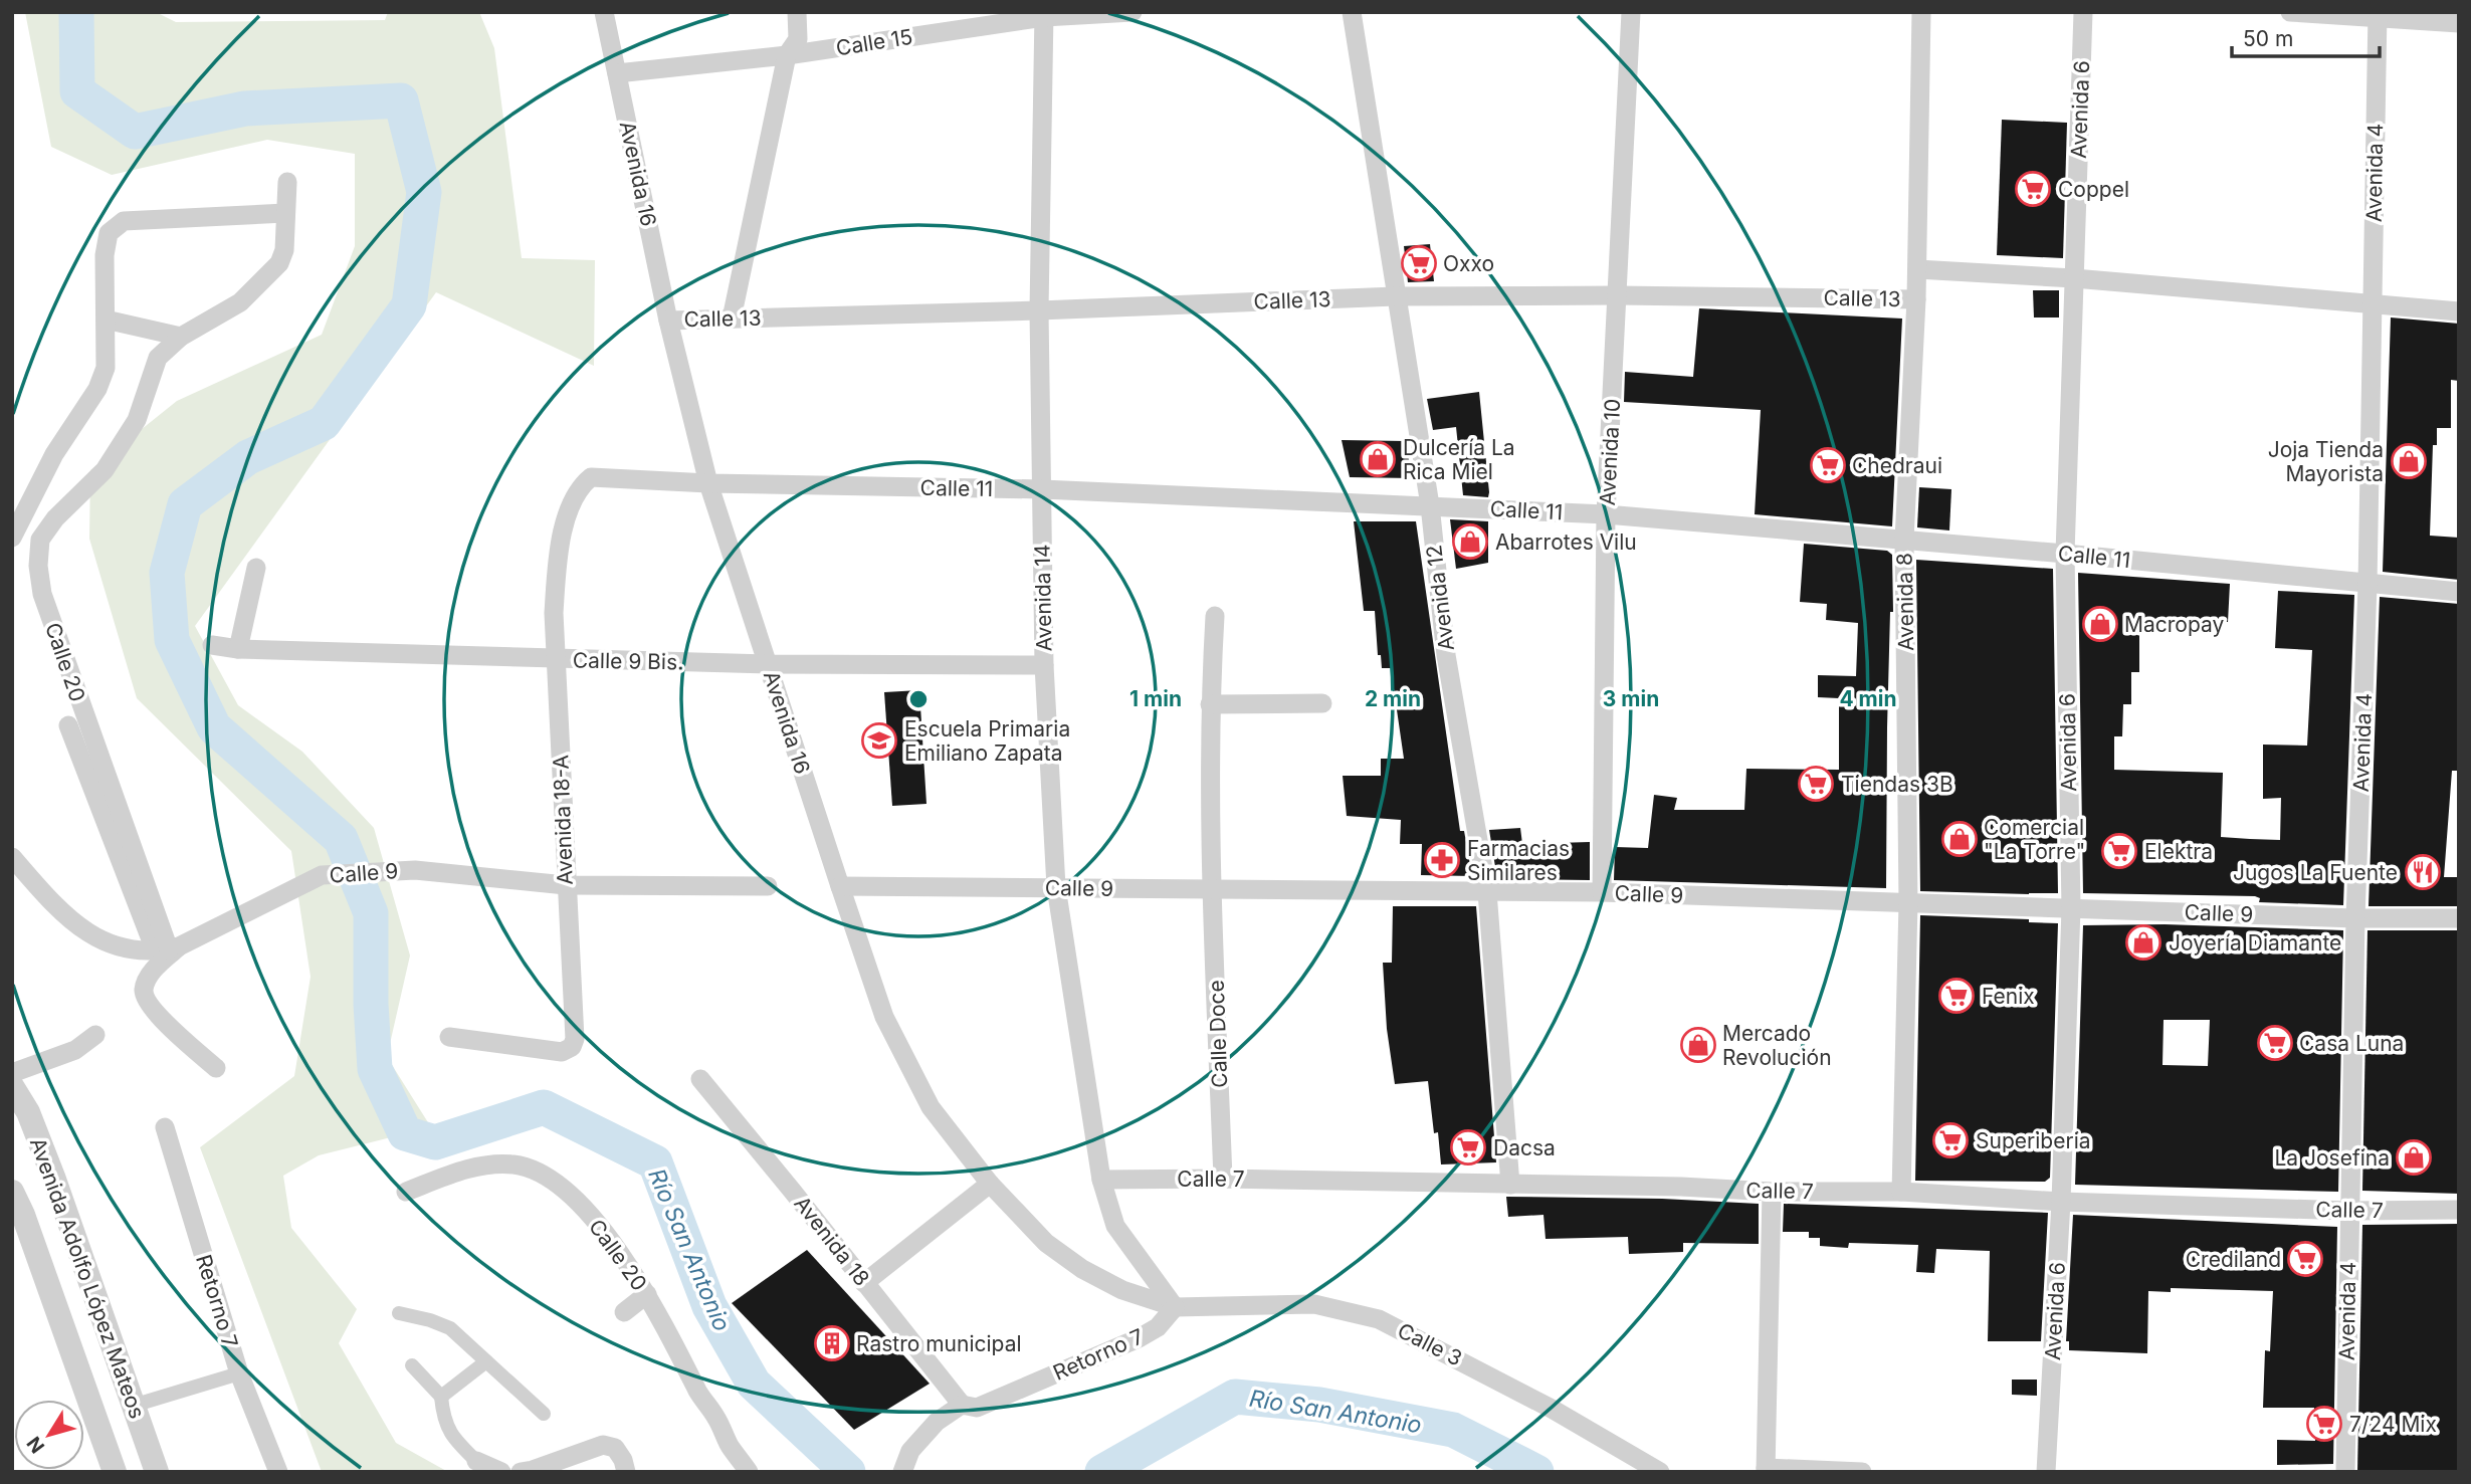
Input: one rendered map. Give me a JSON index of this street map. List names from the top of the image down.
{
  "streets": {
    "street": [
      "Calle 15",
      "Avenida 6",
      "Avenida 4",
      "Avenida 16",
      "Calle 13",
      "Avenida 10",
      "Calle 11",
      "Avenida 14",
      "Avenida 12",
      "Avenida 8",
      "Calle 9 Bis.",
      "Calle 20",
      "Avenida 18-A",
      "Calle 9",
      "Calle Doce",
      "Calle 7",
      "Avenida 18",
      "Avenida Adolfo López Mateos",
      "Retorno 7",
      "Calle 3"
    ]
  },
  "crossings": [
    ["Calle 15", "Avenida 16"],
    ["Calle 15", "Avenida 14"],
    ["Avenida 6", "Calle 13"],
    ["Avenida 6", "Calle 11"],
    ["Avenida 6", "Calle 9"],
    ["Avenida 6", "Calle 7"],
    ["Avenida 4", "Calle 13"],
    ["Avenida 4", "Calle 11"],
    ["Avenida 4", "Calle 9"],
    ["Avenida 4", "Calle 7"],
    ["Avenida 16", "Calle 13"],
    ["Avenida 16", "Calle 11"],
    ["Avenida 16", "Calle 9 Bis."],
    ["Avenida 16", "Calle 9"],
    ["Avenida 16", "Retorno 7"],
    ["Avenida 16", "Calle 3"],
    ["Calle 13", "Avenida 10"],
    ["Calle 13", "Avenida 14"],
    ["Calle 13", "Avenida 12"],
    ["Calle 13", "Avenida 8"],
    ["Avenida 10", "Calle 11"],
    ["Avenida 10", "Calle 9"],
    ["Calle 11", "Avenida 14"],
    ["Calle 11", "Avenida 12"],
    ["Calle 11", "Avenida 8"],
    ["Calle 11", "Avenida 18-A"],
    ["Avenida 14", "Calle 9 Bis."],
    ["Avenida 14", "Calle 9"],
    ["Avenida 14", "Calle 7"],
    ["Avenida 12", "Calle 9"],
    ["Avenida 12", "Calle 7"],
    ["Avenida 8", "Calle 9"],
    ["Avenida 8", "Calle 7"],
    ["Calle 9 Bis.", "Avenida 18-A"],
    ["Calle 20", "Calle 9"],
    ["Avenida 18-A", "Calle 9"],
    ["Calle 9", "Calle Doce"],
    ["Calle Doce", "Calle 7"],
    ["Avenida 18", "Retorno 7"],
    ["Retorno 7", "Calle 3"]
  ],
  "water": ["Río San Antonio"],
  "places": {
    "supermarket": [
      "Coppel",
      "Oxxo",
      "Chedraui",
      "Tiendas 3B",
      "Elektra",
      "Fenix",
      "Casa Luna",
      "Superiberia",
      "Dacsa",
      "Crediland",
      "7/24 Mix"
    ],
    "shop": [
      "Dulcería La Rica Miel",
      "Joja Tienda Mayorista",
      "Abarrotes Vilu",
      "Macropay",
      "Comercial \"La Torre\"",
      "Joyería Diamante",
      "Mercado Revolución",
      "La Josefina"
    ],
    "school or university": ["Escuela Primaria Emiliano Zapata"],
    "pharmacy": ["Farmacias Similares"],
    "restaurant": ["Jugos La Fuente"],
    "building": ["Rastro municipal"]
  },
  "scale_bar": "50 m",
  "north": "bottom left",
  "rings": [
    "1 min",
    "2 min",
    "3 min",
    "4 min"
  ]
}
